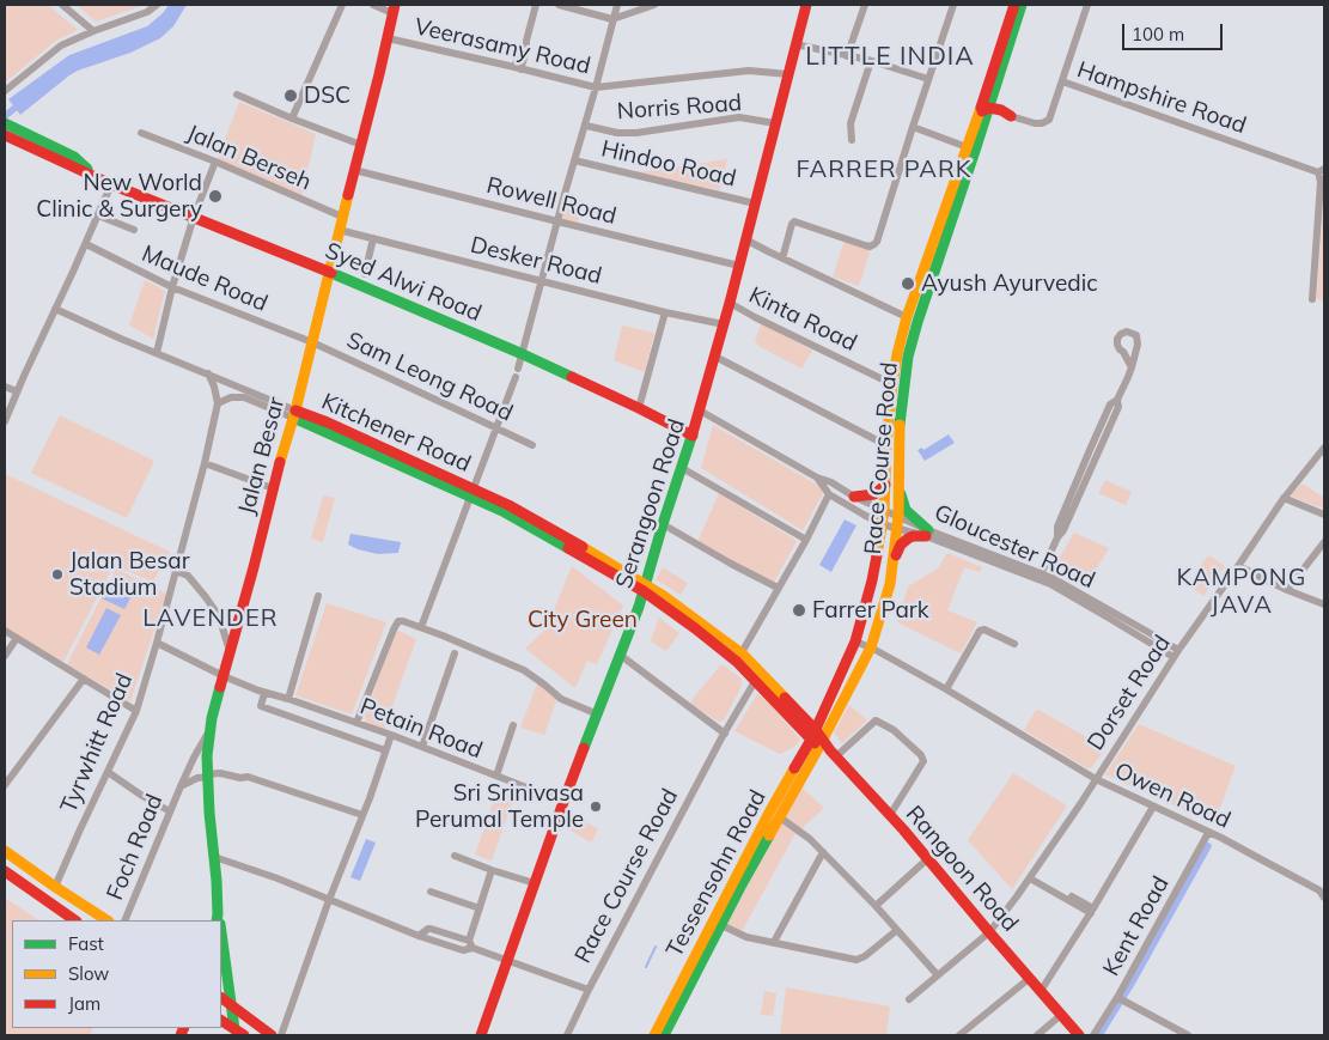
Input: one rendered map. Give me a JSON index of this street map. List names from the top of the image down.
{
  "streets": {
    "street": [
      "Veerasamy Road",
      "Hampshire Road",
      "Norris Road",
      "Jalan Berseh",
      "Hindoo Road",
      "Rowell Road",
      "Desker Road",
      "Maude Road",
      "Syed Alwi Road",
      "Kinta Road",
      "Sam Leong Road",
      "Kitchener Road",
      "Jalan Besar",
      "Race Course Road",
      "Serangoon Road",
      "Gloucester Road",
      "Dorset Road",
      "Petain Road",
      "Tyrwhitt Road",
      "Owen Road",
      "Foch Road",
      "Rangoon Road",
      "Tessensohn Road",
      "Kent Road"
    ]
  },
  "crossings": [
    ["Veerasamy Road", "Jalan Besar"],
    ["Veerasamy Road", "Serangoon Road"],
    ["Norris Road", "Serangoon Road"],
    ["Jalan Berseh", "Jalan Besar"],
    ["Hindoo Road", "Serangoon Road"],
    ["Rowell Road", "Jalan Besar"],
    ["Rowell Road", "Serangoon Road"],
    ["Desker Road", "Jalan Besar"],
    ["Desker Road", "Serangoon Road"],
    ["Maude Road", "Sam Leong Road"],
    ["Maude Road", "Jalan Besar"],
    ["Syed Alwi Road", "Jalan Besar"],
    ["Syed Alwi Road", "Serangoon Road"],
    ["Kinta Road", "Race Course Road"],
    ["Kinta Road", "Serangoon Road"],
    ["Sam Leong Road", "Jalan Besar"],
    ["Kitchener Road", "Jalan Besar"],
    ["Kitchener Road", "Serangoon Road"],
    ["Kitchener Road", "Tyrwhitt Road"],
    ["Jalan Besar", "Petain Road"],
    ["Jalan Besar", "Foch Road"],
    ["Race Course Road", "Gloucester Road"],
    ["Race Course Road", "Owen Road"],
    ["Race Course Road", "Tessensohn Road"],
    ["Serangoon Road", "Gloucester Road"],
    ["Serangoon Road", "Petain Road"],
    ["Gloucester Road", "Dorset Road"],
    ["Dorset Road", "Owen Road"],
    ["Dorset Road", "Rangoon Road"],
    ["Petain Road", "Tyrwhitt Road"],
    ["Owen Road", "Kent Road"]
  ],
  "districts": [
    "LITTLE INDIA",
    "FARRER PARK",
    "KAMPONG JAVA",
    "LAVENDER"
  ],
  "parks": ["City Green"],
  "places": [
    "DSC",
    "New World Clinic & Surgery",
    "Ayush Ayurvedic",
    "Jalan Besar Stadium",
    "Farrer Park",
    "Sri Srinivasa Perumal Temple"
  ],
  "legend": ["Fast", "Slow", "Jam"],
  "scale_bar": "100 m"
}
